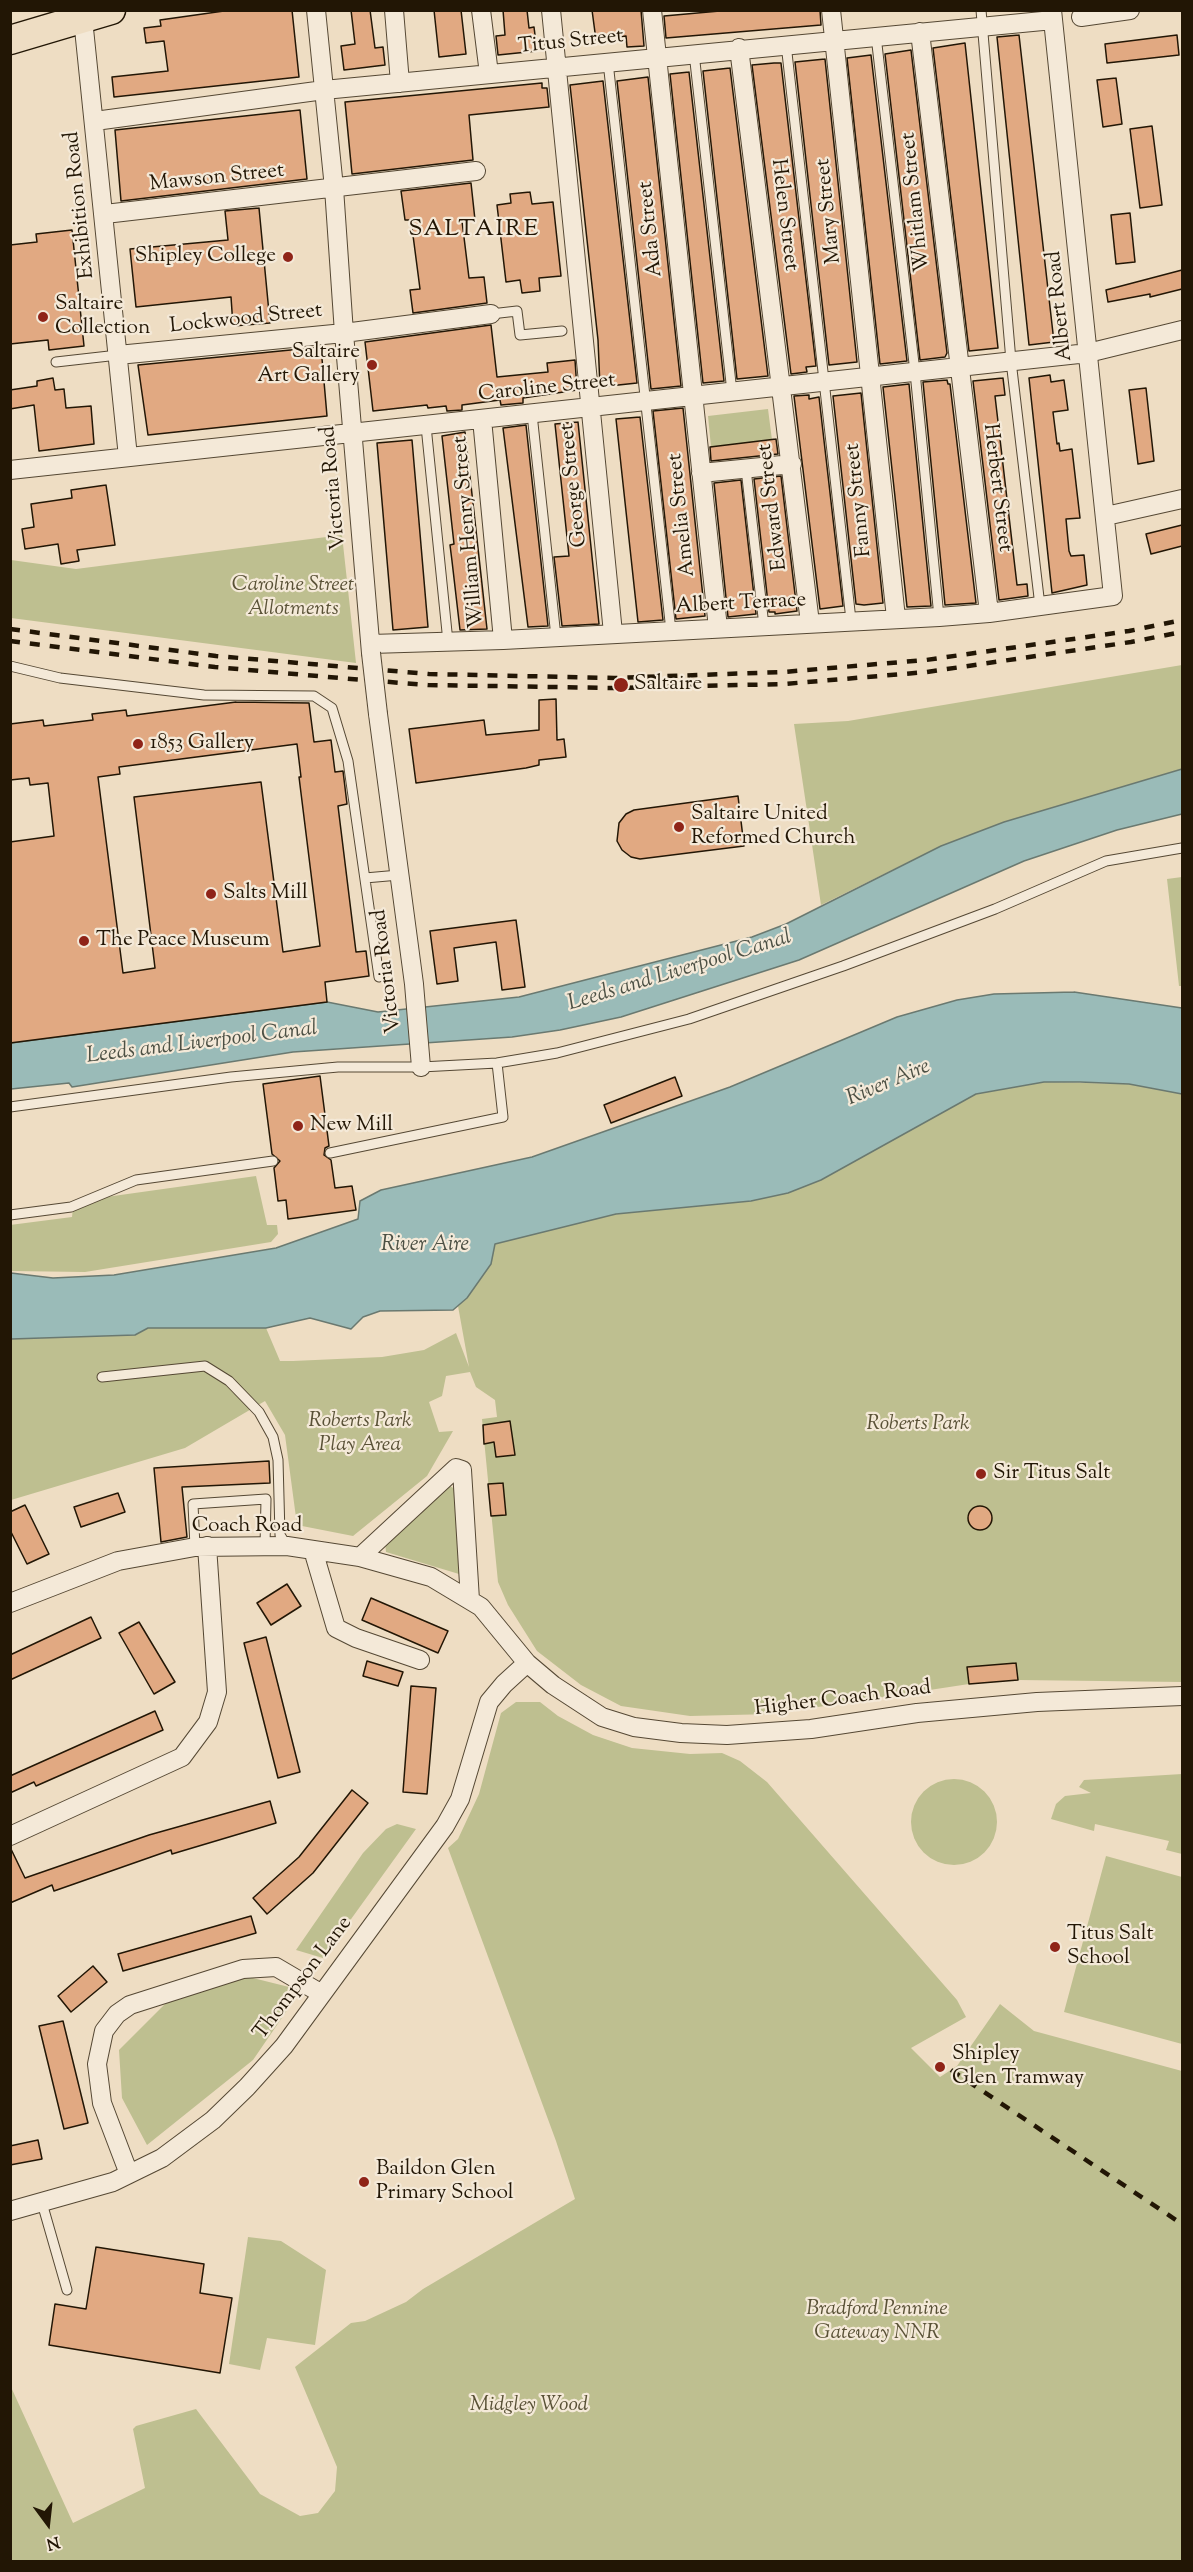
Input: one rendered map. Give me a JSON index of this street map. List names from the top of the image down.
{
  "streets": {
    "street": [
      "Titus Street",
      "Mawson Street",
      "Whitlam Street",
      "Exhibition Road",
      "Mary Street",
      "Helen Street",
      "Ada Street",
      "Albert Road",
      "Lockwood Street",
      "Caroline Street",
      "George Street",
      "Victoria Road",
      "Herbert Street",
      "Fanny Street",
      "Edward Street",
      "Amelia Street",
      "William Henry Street",
      "Albert Terrace",
      "Coach Road",
      "Higher Coach Road",
      "Thompson Lane"
    ]
  },
  "crossings": [
    ["Titus Street", "Whitlam Street"],
    ["Titus Street", "Exhibition Road"],
    ["Titus Street", "Mary Street"],
    ["Titus Street", "Helen Street"],
    ["Titus Street", "Ada Street"],
    ["Titus Street", "Albert Road"],
    ["Titus Street", "George Street"],
    ["Titus Street", "Victoria Road"],
    ["Mawson Street", "Exhibition Road"],
    ["Mawson Street", "Victoria Road"],
    ["Whitlam Street", "Caroline Street"],
    ["Whitlam Street", "Herbert Street"],
    ["Exhibition Road", "Lockwood Street"],
    ["Exhibition Road", "Caroline Street"],
    ["Mary Street", "Caroline Street"],
    ["Mary Street", "Fanny Street"],
    ["Helen Street", "Caroline Street"],
    ["Helen Street", "Edward Street"],
    ["Ada Street", "Caroline Street"],
    ["Ada Street", "Amelia Street"],
    ["Albert Road", "Caroline Street"],
    ["Albert Road", "Albert Terrace"],
    ["Lockwood Street", "Victoria Road"],
    ["Caroline Street", "George Street"],
    ["Caroline Street", "Victoria Road"],
    ["Caroline Street", "Herbert Street"],
    ["Caroline Street", "Fanny Street"],
    ["Caroline Street", "Edward Street"],
    ["Caroline Street", "Amelia Street"],
    ["Caroline Street", "William Henry Street"],
    ["George Street", "Albert Terrace"],
    ["Victoria Road", "Albert Terrace"],
    ["Herbert Street", "Albert Terrace"],
    ["Fanny Street", "Albert Terrace"],
    ["Edward Street", "Albert Terrace"],
    ["Amelia Street", "Albert Terrace"],
    ["William Henry Street", "Albert Terrace"],
    ["Coach Road", "Higher Coach Road"],
    ["Coach Road", "Thompson Lane"],
    ["Higher Coach Road", "Thompson Lane"]
  ],
  "districts": ["SALTAIRE"],
  "water": ["Leeds and Liverpool Canal", "River Aire"],
  "parks": [
    "Caroline Street Allotments",
    "Roberts Park Play Area",
    "Roberts Park",
    "Bradford Pennine Gateway NNR",
    "Midgley Wood"
  ],
  "places": [
    "Shipley College",
    "Saltaire Collection",
    "Saltaire Art Gallery",
    "Saltaire",
    "1853 Gallery",
    "Saltaire United Reformed Church",
    "Salts Mill",
    "The Peace Museum",
    "New Mill",
    "Sir Titus Salt",
    "Titus Salt School",
    "Shipley Glen Tramway",
    "Baildon Glen Primary School"
  ],
  "north": "bottom"
}
